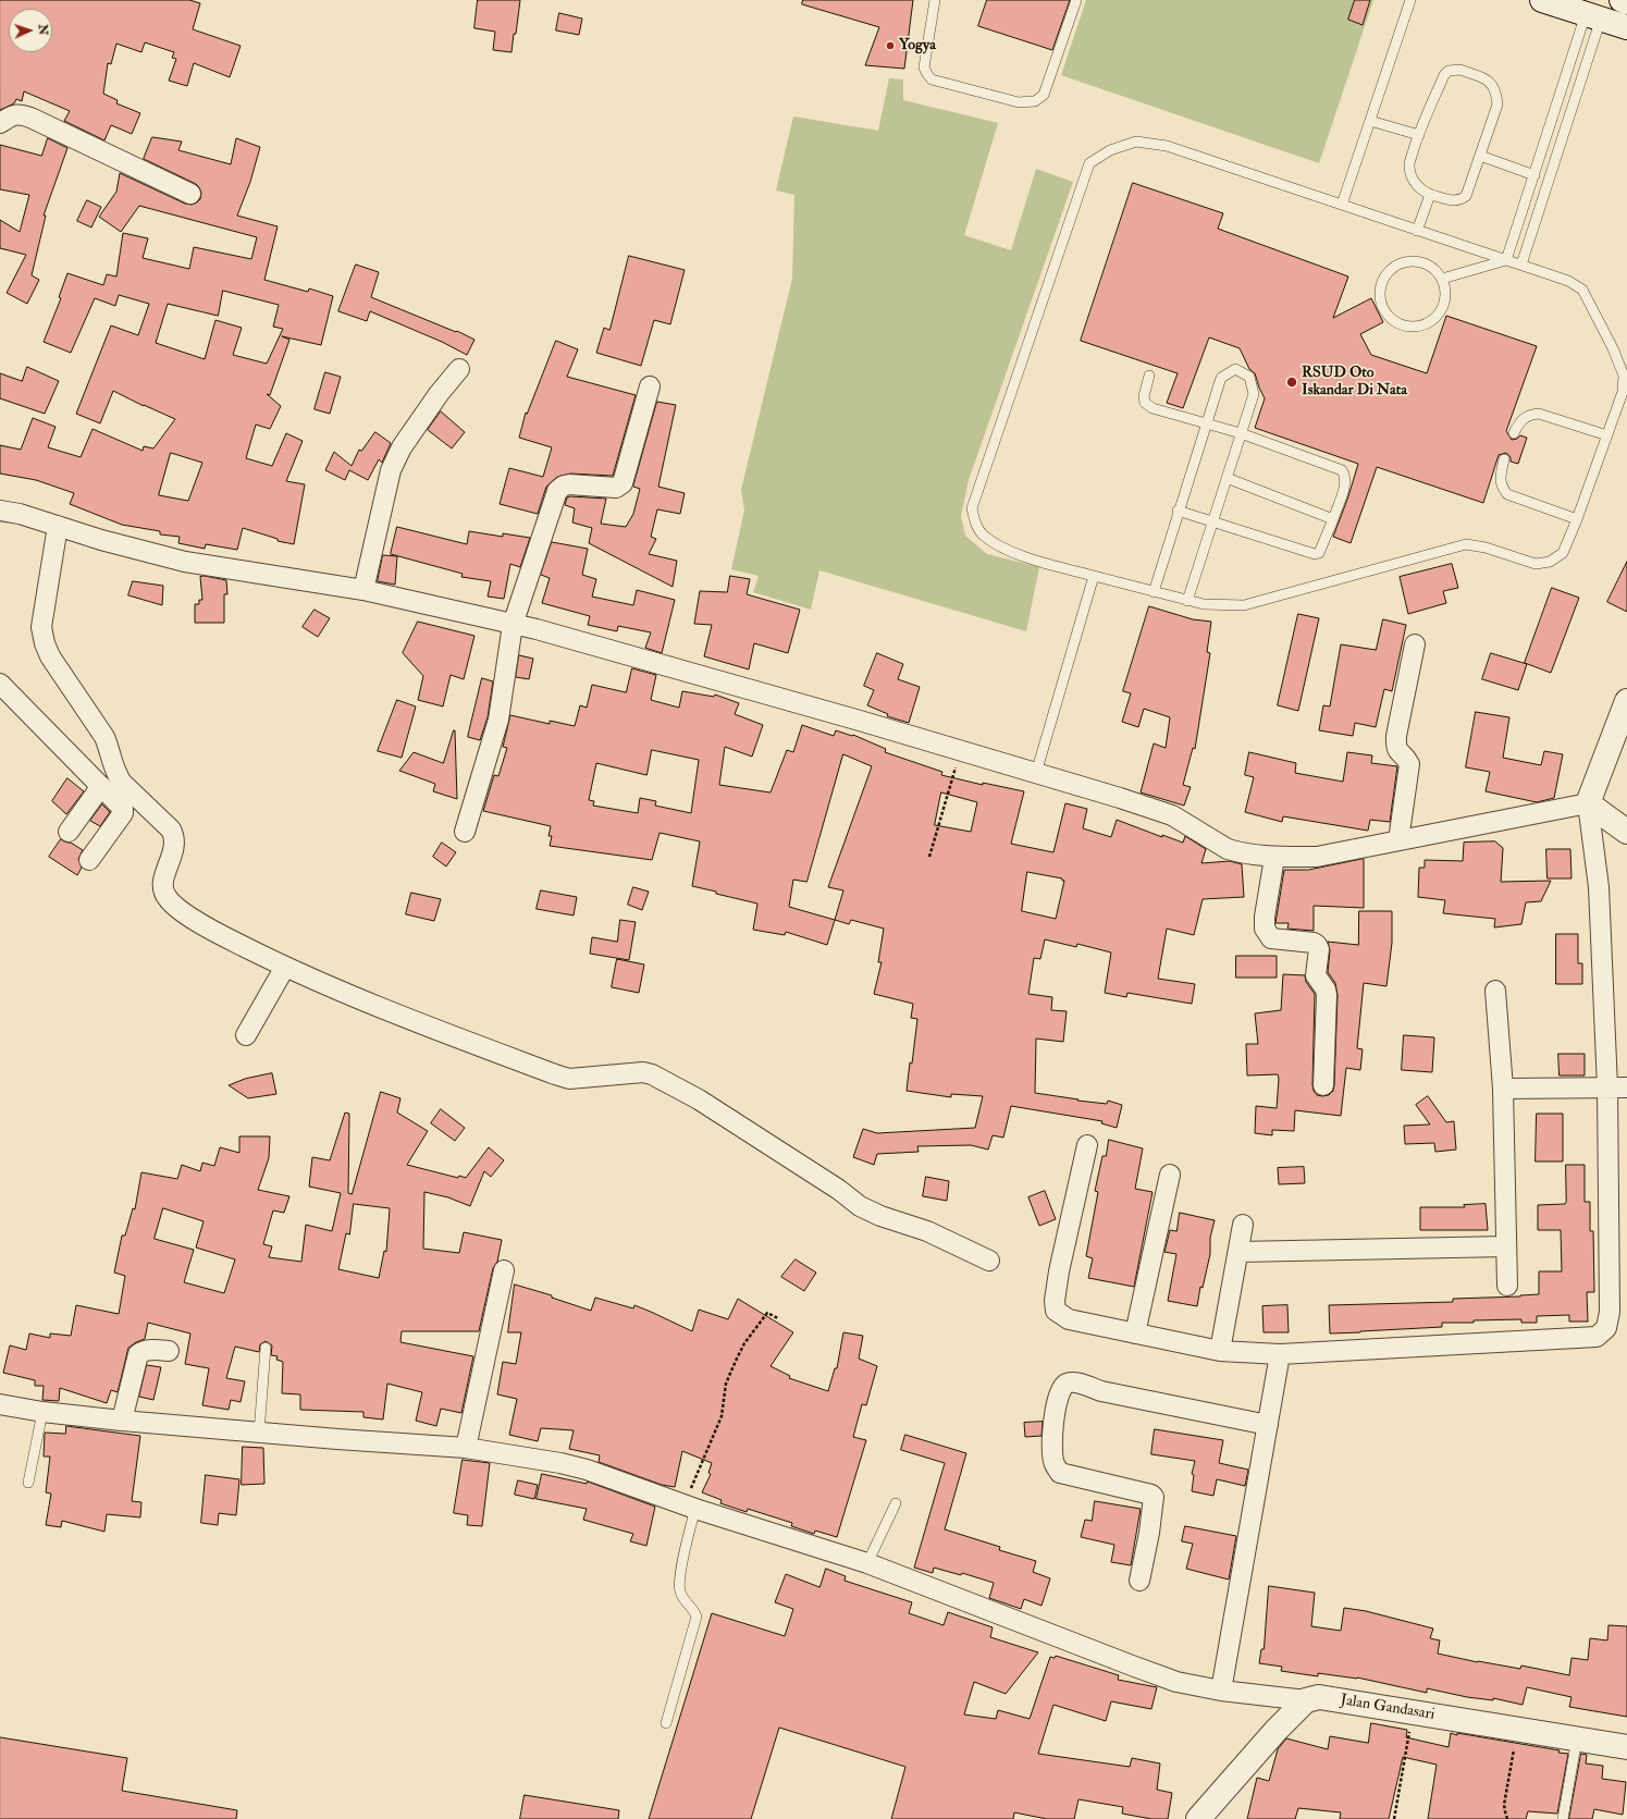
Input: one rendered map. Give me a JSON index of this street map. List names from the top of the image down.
{
  "streets": {
    "street": ["Jalan Gandasari"]
  },
  "places": ["Yogya", "RSUD Oto Iskandar Di Nata"],
  "north": "right"
}
